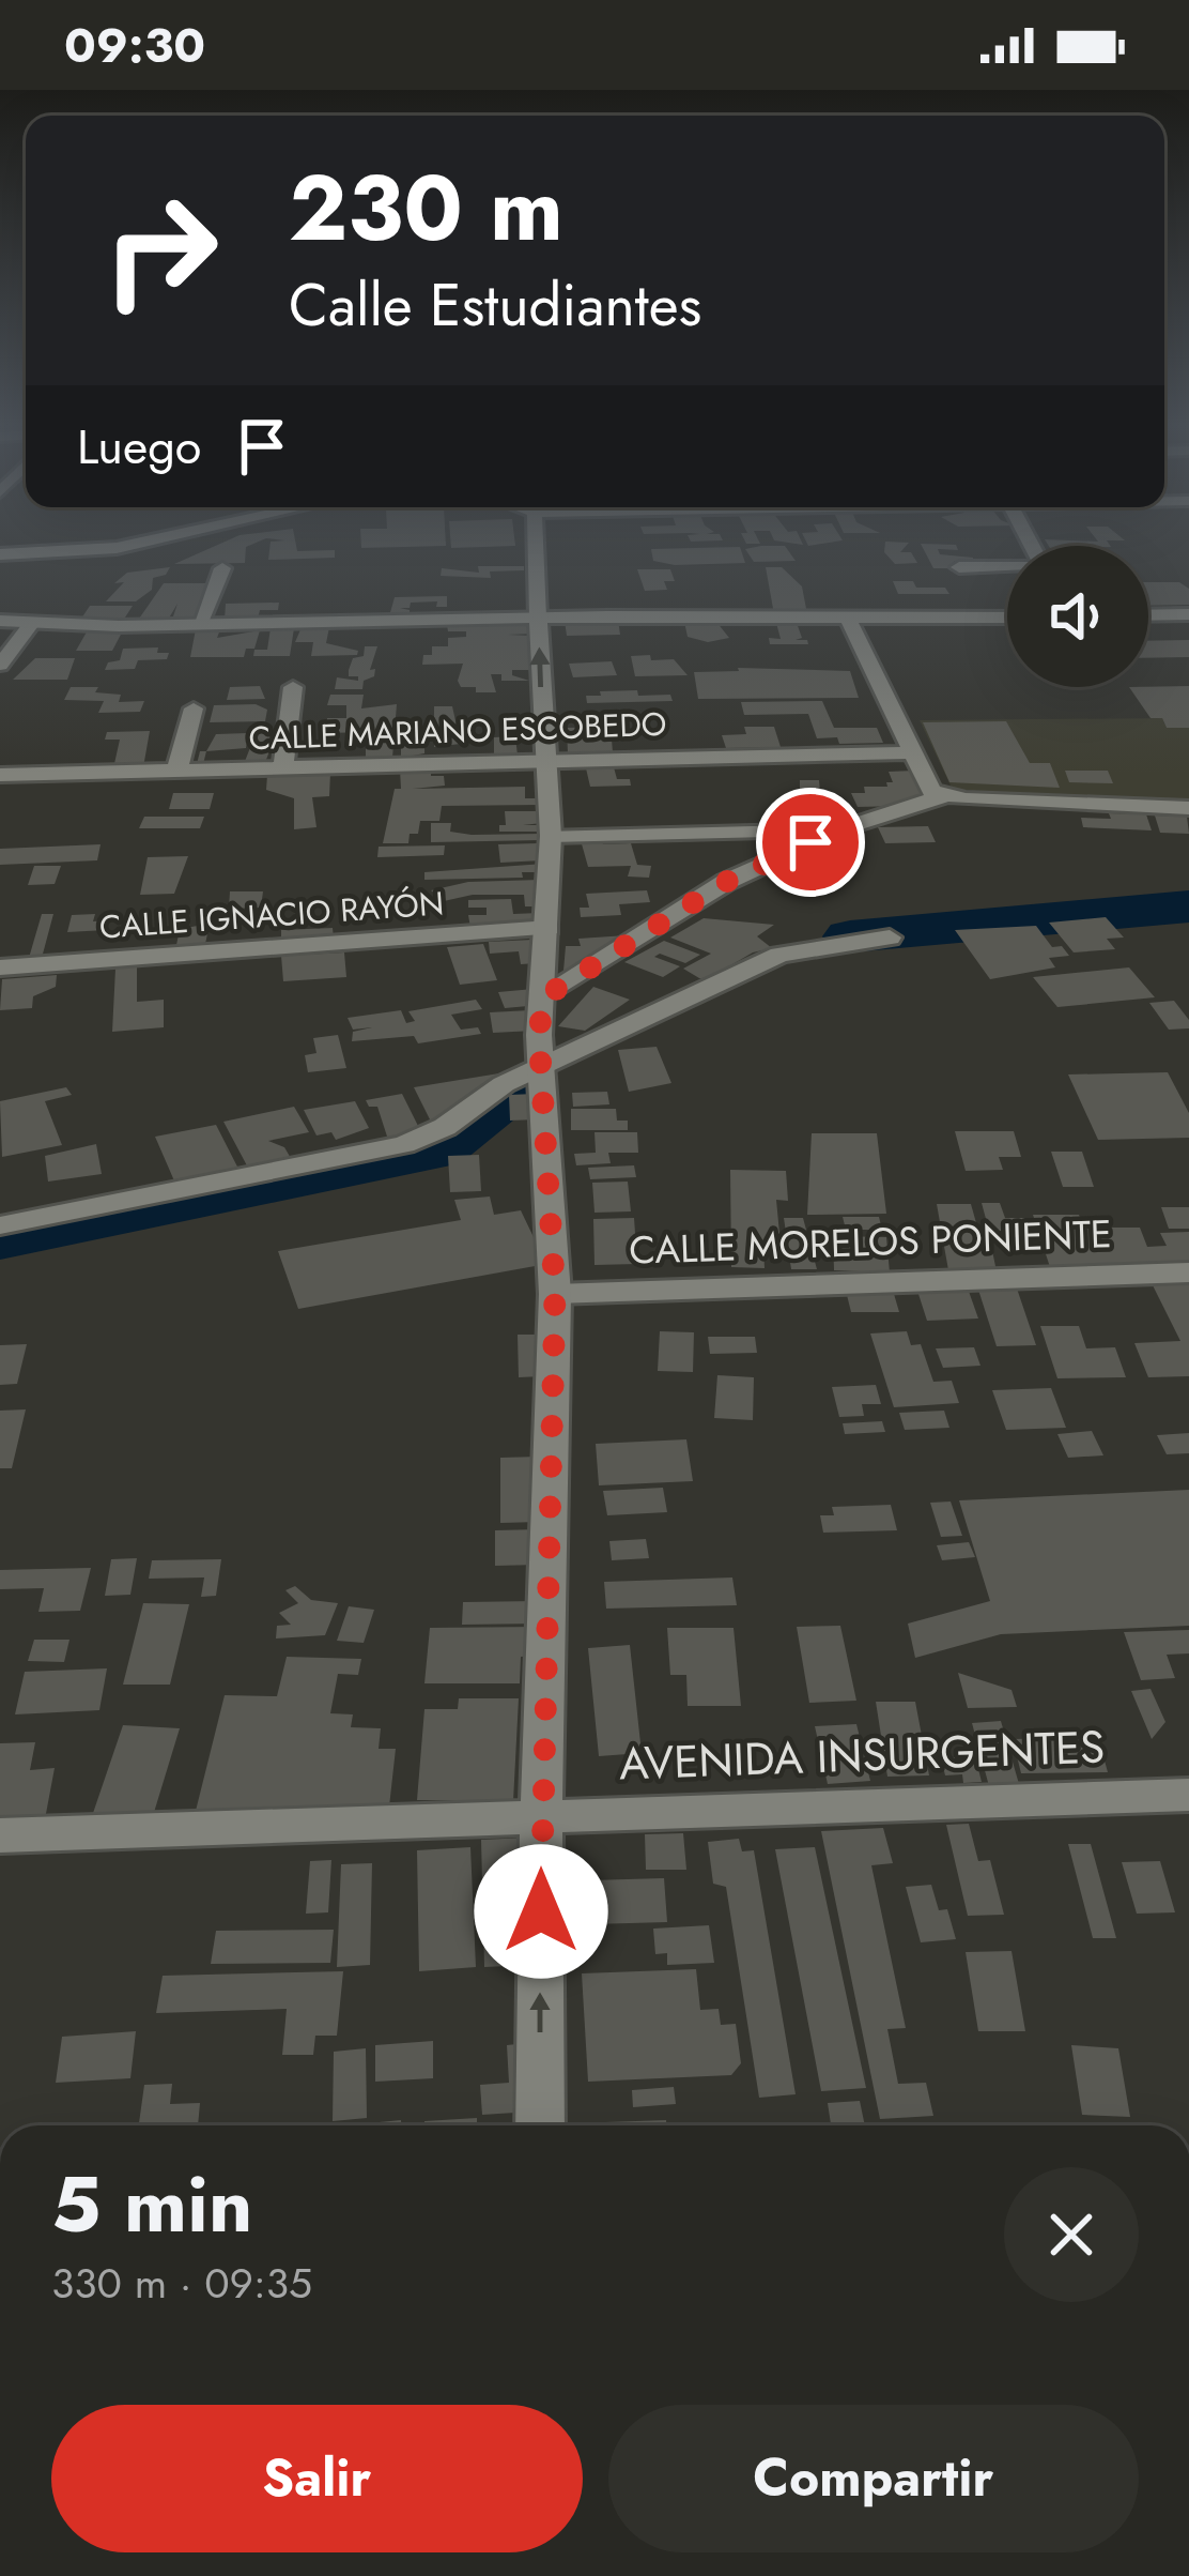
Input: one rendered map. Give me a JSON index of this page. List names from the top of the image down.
{
  "streets": {
    "street": [
      "CALLE MARIANO ESCOBEDO",
      "CALLE IGNACIO RAYÓN",
      "CALLE MORELOS PONIENTE",
      "AVENIDA INSURGENTES"
    ]
  },
  "page": {
    "status": "09:30",
    "turn": ["230 m", "Calle Estudiantes"],
    "then": "Luego",
    "heading": ["5 min", "330 m · 09:35"],
    "buttons": ["Salir", "Compartir"]
  }
}
